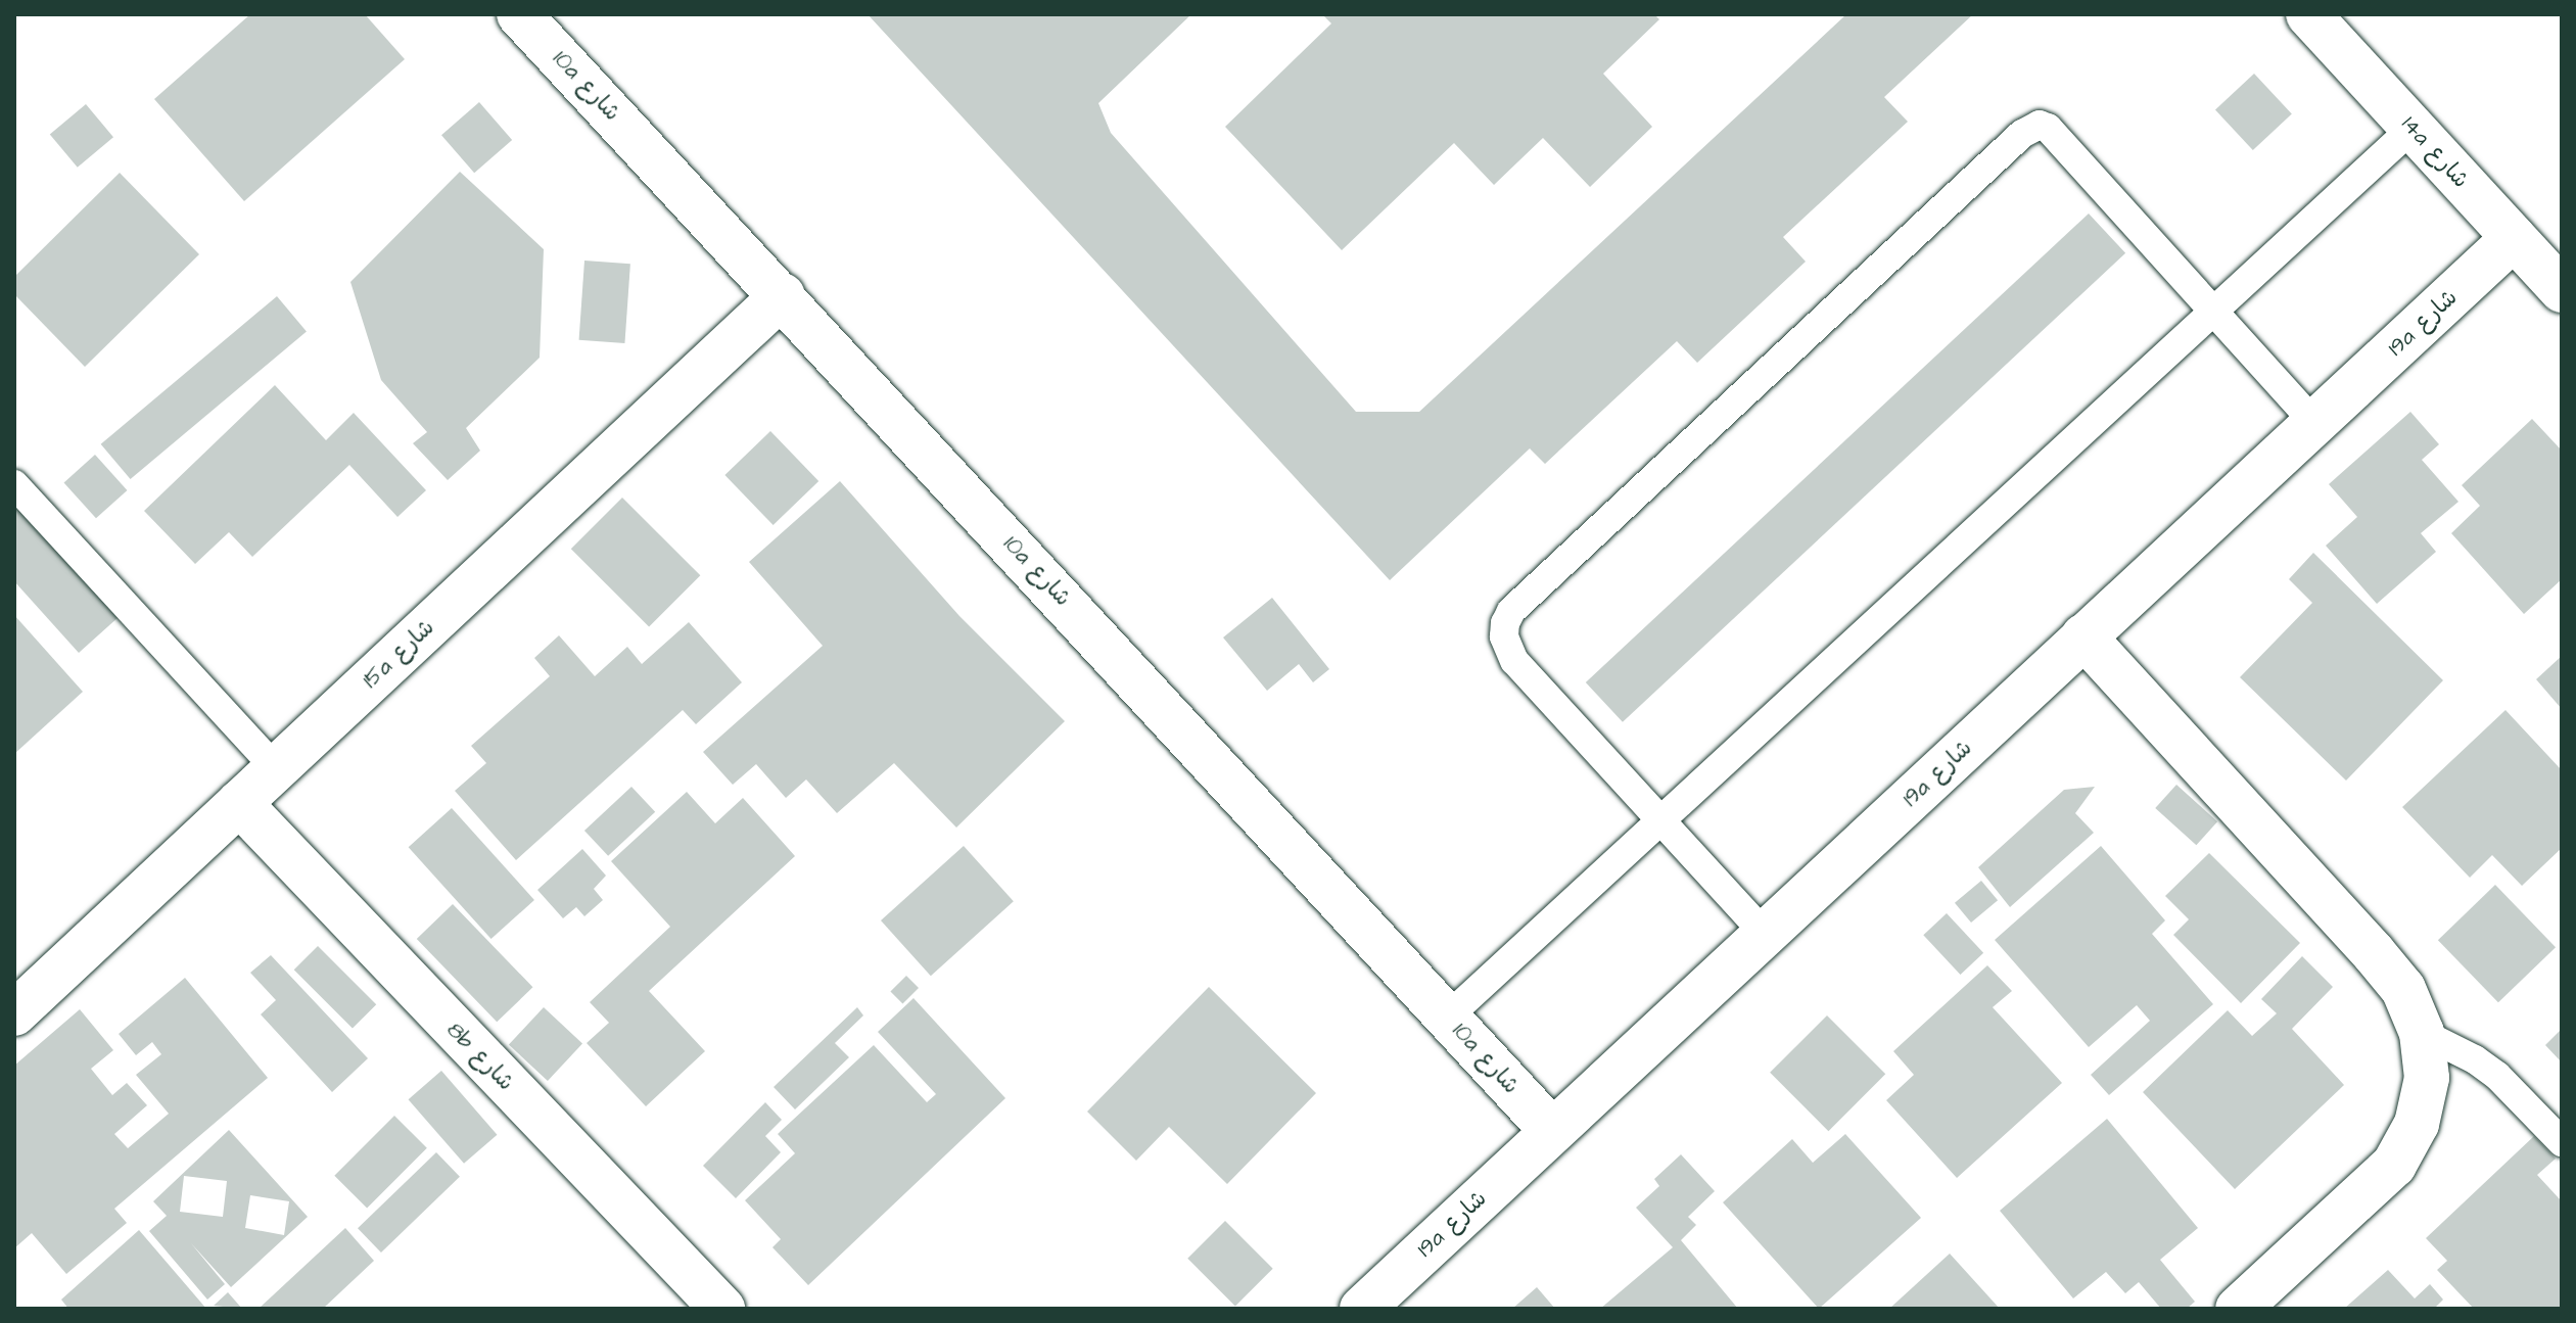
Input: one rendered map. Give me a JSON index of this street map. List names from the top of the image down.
{
  "streets": {
    "street": [
      "10a شارع",
      "14a شارع",
      "19a شارع",
      "15a شارع",
      "8b شارع"
    ]
  },
  "crossings": [
    ["10a شارع", "19a شارع"],
    ["10a شارع", "15a شارع"],
    ["14a شارع", "19a شارع"],
    ["15a شارع", "8b شارع"]
  ]
}
